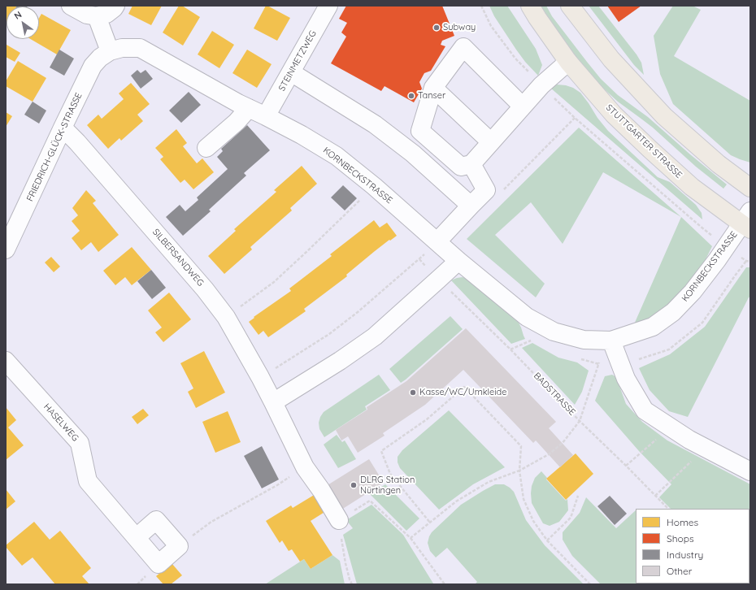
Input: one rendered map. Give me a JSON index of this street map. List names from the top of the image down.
{
  "streets": {
    "main road": ["STUTTGARTER STRASSE"],
    "street": [
      "STEINMETZWEG",
      "FRIEDRICH-GLÜCK-STRASSE",
      "KORNBECKSTRASSE",
      "SILBERSANDWEG",
      "HASELWEG"
    ],
    "path": ["BADSTRASSE"]
  },
  "crossings": [
    ["STEINMETZWEG", "KORNBECKSTRASSE"],
    ["STUTTGARTER STRASSE", "KORNBECKSTRASSE"],
    ["FRIEDRICH-GLÜCK-STRASSE", "KORNBECKSTRASSE"],
    ["FRIEDRICH-GLÜCK-STRASSE", "SILBERSANDWEG"]
  ],
  "places": [
    "Subway",
    "Tanser",
    "Kasse/WC/Umkleide",
    "DLRG Station Nürtingen"
  ],
  "legend": [
    "Homes",
    "Shops",
    "Industry",
    "Other"
  ],
  "north": "top left"
}
